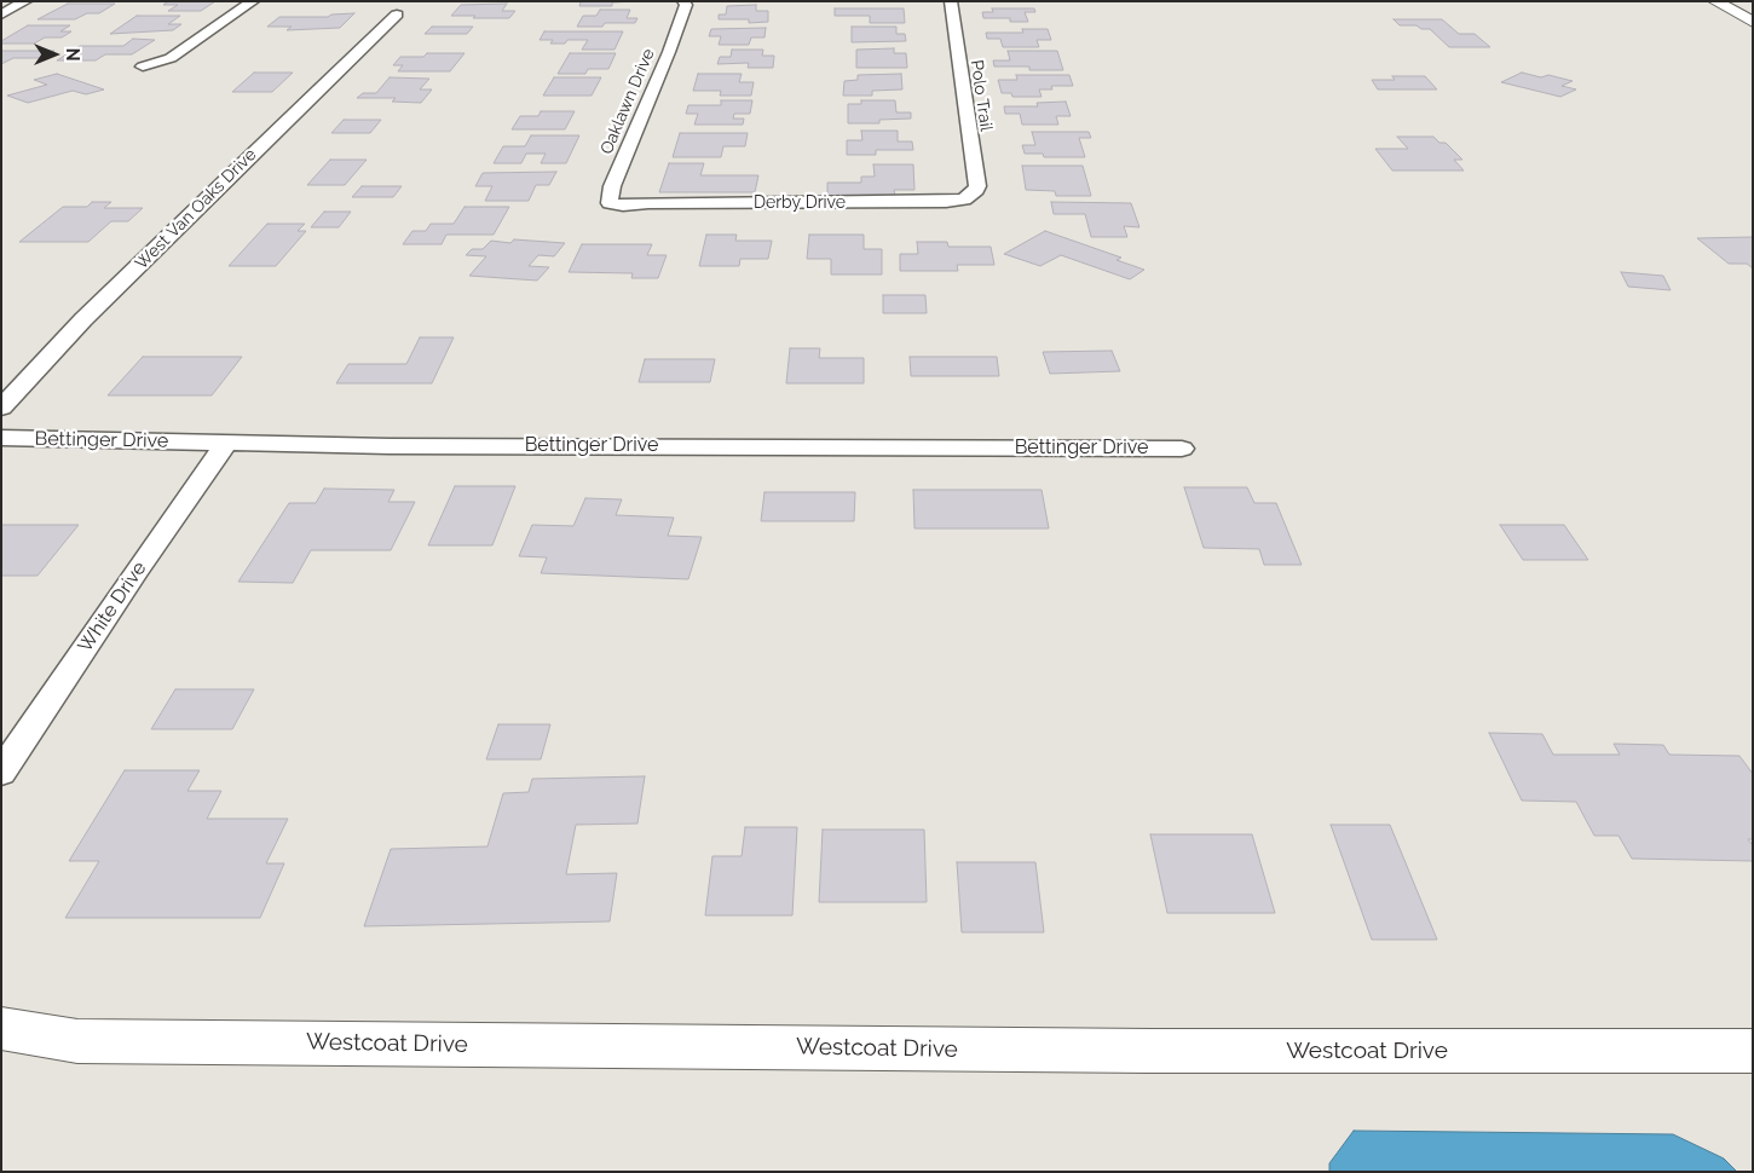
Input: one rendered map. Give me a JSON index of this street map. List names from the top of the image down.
{
  "streets": {
    "street": [
      "Polo Trail",
      "Oaklawn Drive",
      "Derby Drive",
      "West Van Oaks Drive",
      "Bettinger Drive",
      "White Drive",
      "Westcoat Drive"
    ]
  },
  "crossings": [
    ["Polo Trail", "Derby Drive"],
    ["Oaklawn Drive", "Derby Drive"],
    ["Bettinger Drive", "White Drive"]
  ],
  "north": "right"
}
